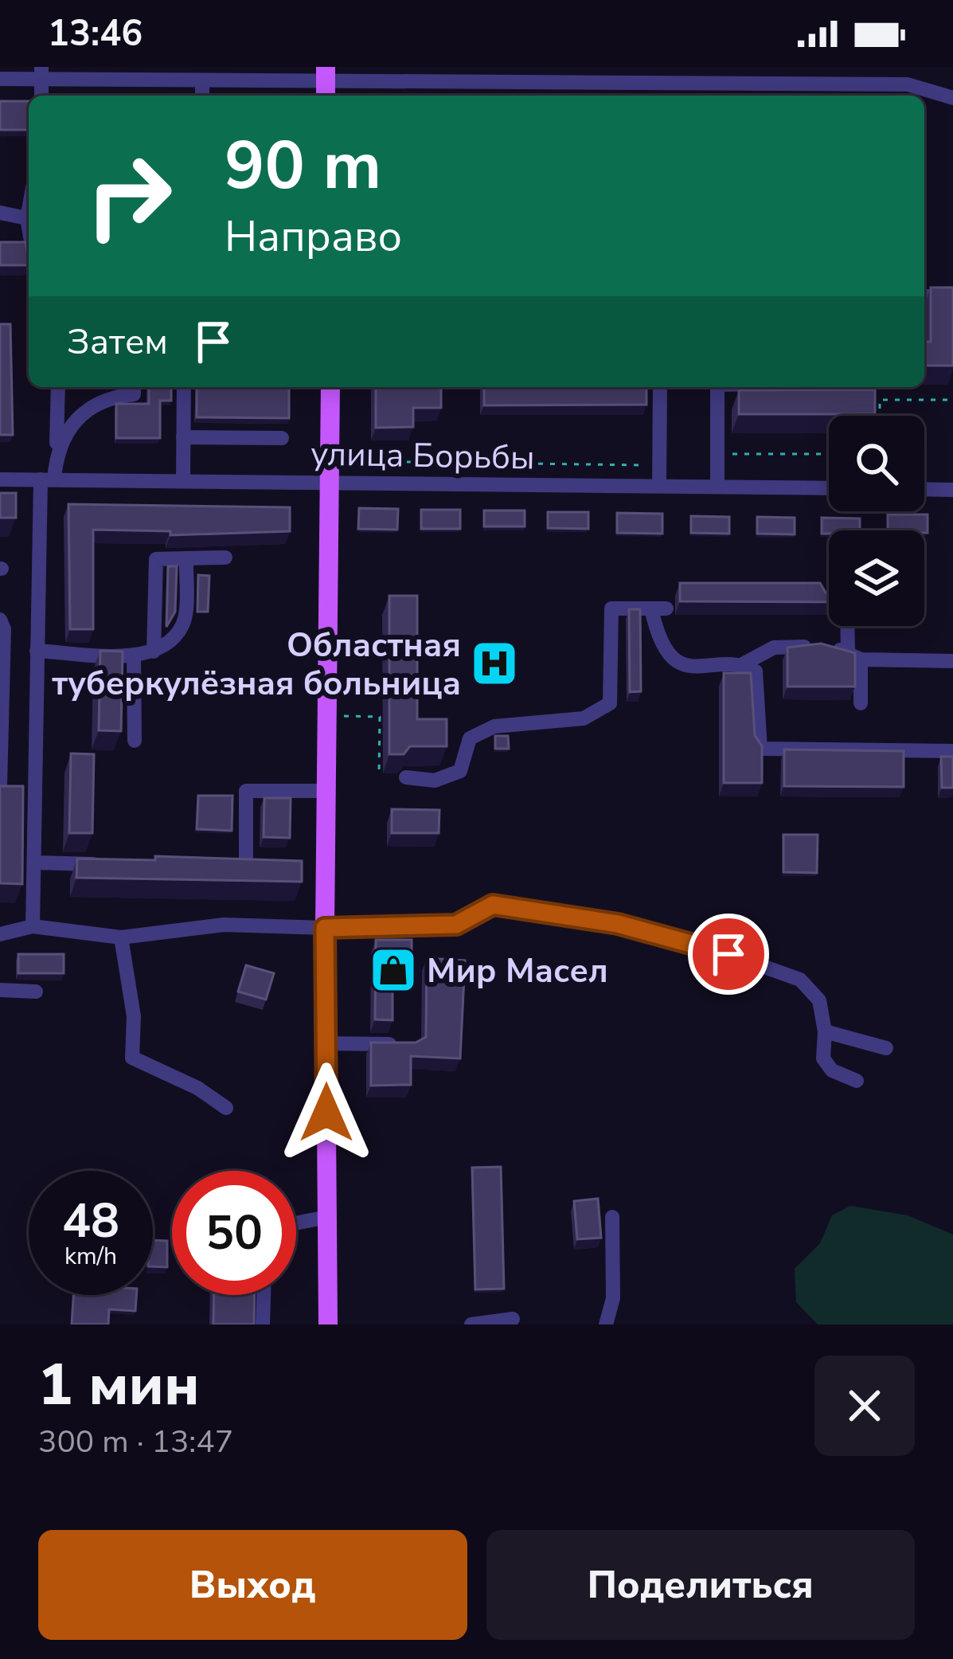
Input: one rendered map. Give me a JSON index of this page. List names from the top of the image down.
{
  "streets": {
    "street": ["улица Борьбы"]
  },
  "places": {
    "hospital": ["Областная туберкулёзная больница"],
    "shop": ["Мир Масел"]
  },
  "page": {
    "status": "13:46",
    "turn": ["90 m", "Направо"],
    "then": "Затем",
    "speed": "48 km/h",
    "limit": "50",
    "heading": ["1 мин", "300 m · 13:47"],
    "buttons": ["Выход", "Поделиться"]
  }
}
